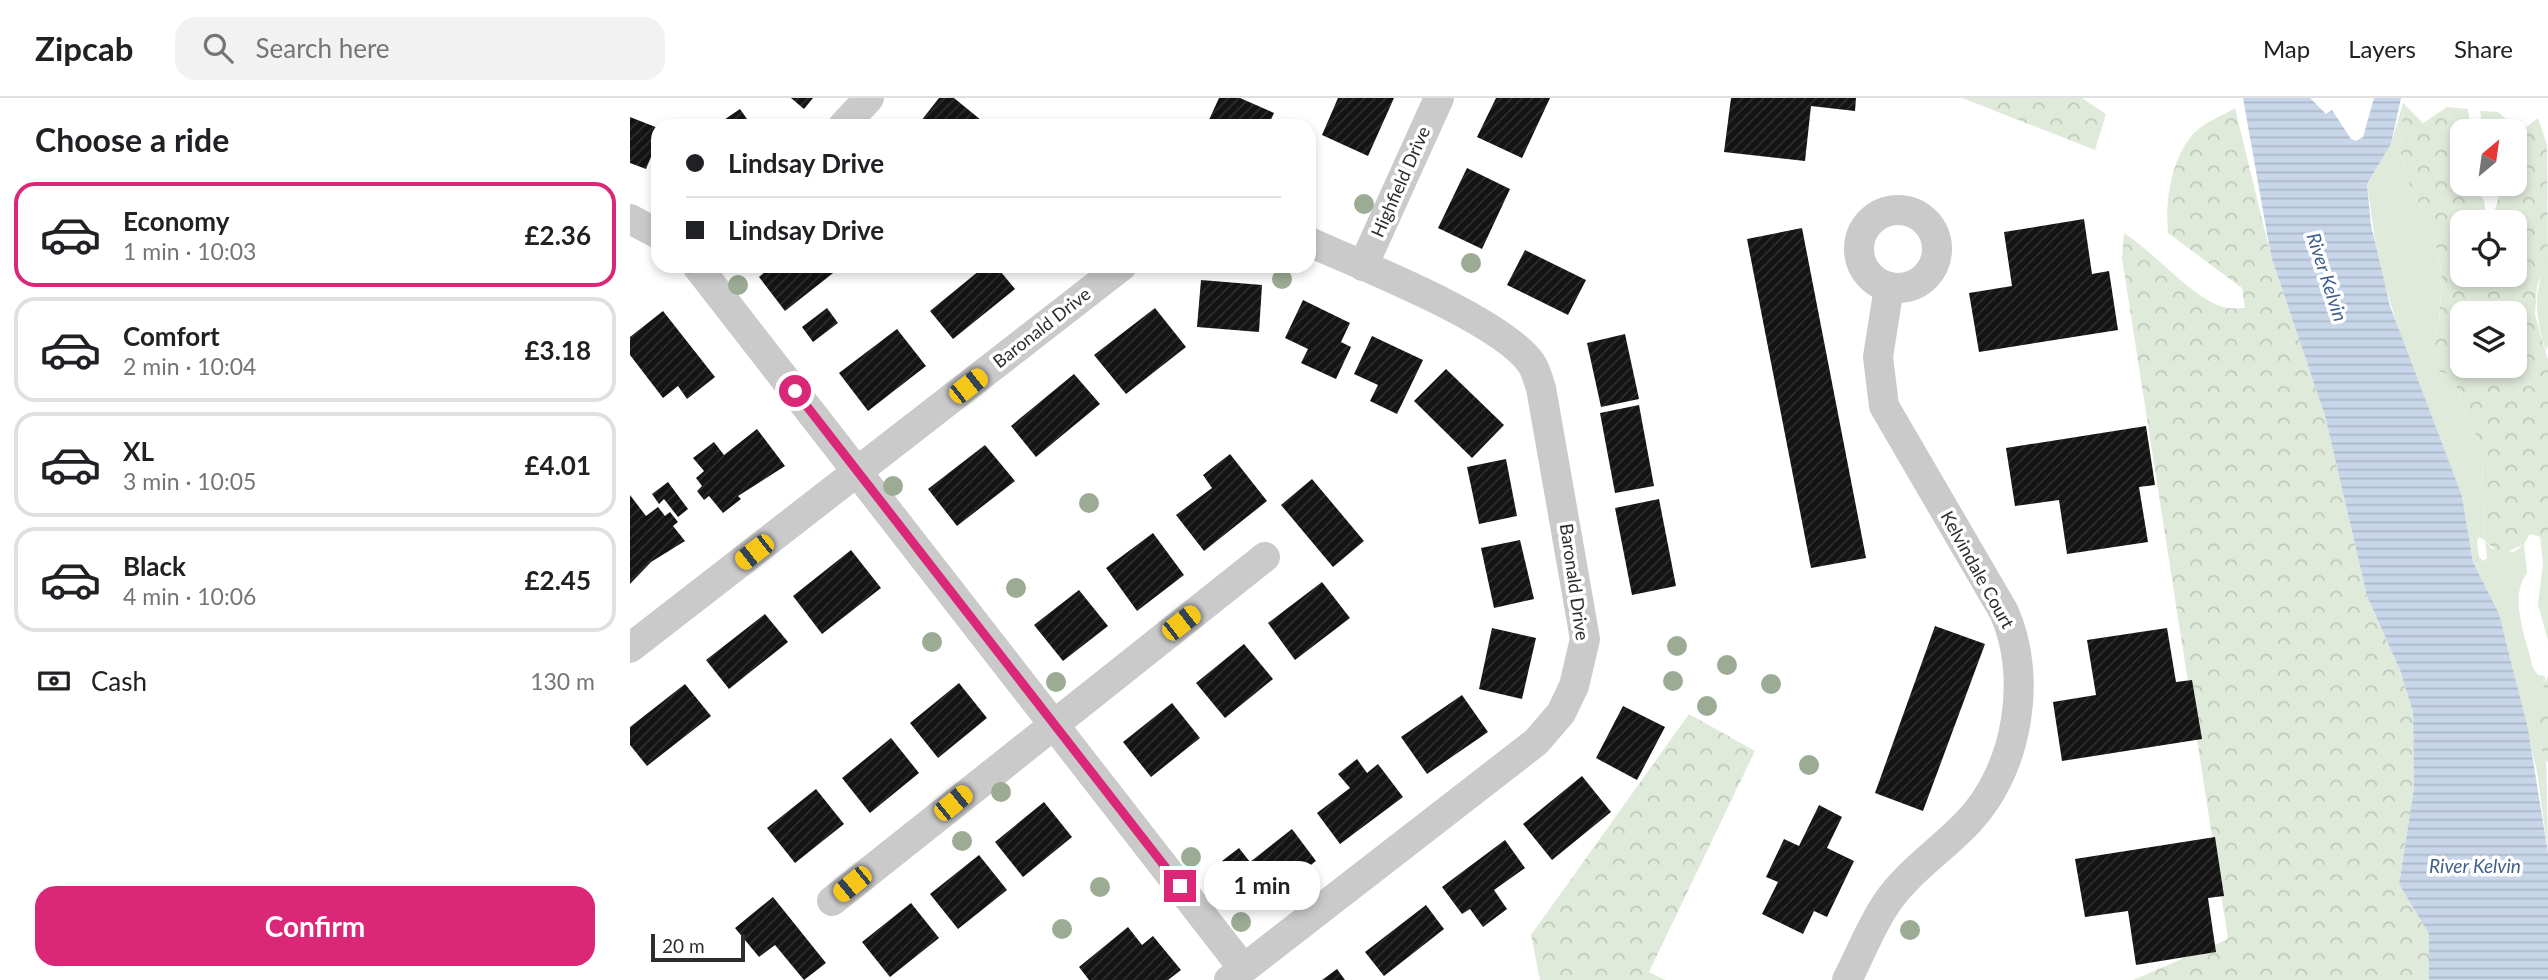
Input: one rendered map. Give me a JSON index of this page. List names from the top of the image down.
{
  "streets": {
    "street": ["Highfield Drive", "Baronald Drive", "Kelvindale Court"]
  },
  "crossings": [
    ["Highfield Drive", "Baronald Drive"]
  ],
  "water": ["River Kelvin"],
  "scale_bar": "20 m",
  "north": "top right",
  "page": {
    "header": "Zipcab",
    "search": "Search here",
    "nav": ["Map", "Layers", "Share"],
    "heading": "Choose a ride",
    "banner": ["Lindsay Drive", "Lindsay Drive"],
    "list": [
      {
        "name": "Economy",
        "note": "1 min · 10:03",
        "value": "£2.36"
      },
      {
        "name": "Comfort",
        "note": "2 min · 10:04",
        "value": "£3.18"
      },
      {
        "name": "XL",
        "note": "3 min · 10:05",
        "value": "£4.01"
      },
      {
        "name": "Black",
        "note": "4 min · 10:06",
        "value": "£2.45"
      }
    ],
    "pay": ["Cash", "130 m"],
    "bubble": "1 min",
    "buttons": "Confirm",
    "scale": "20 m"
  }
}
